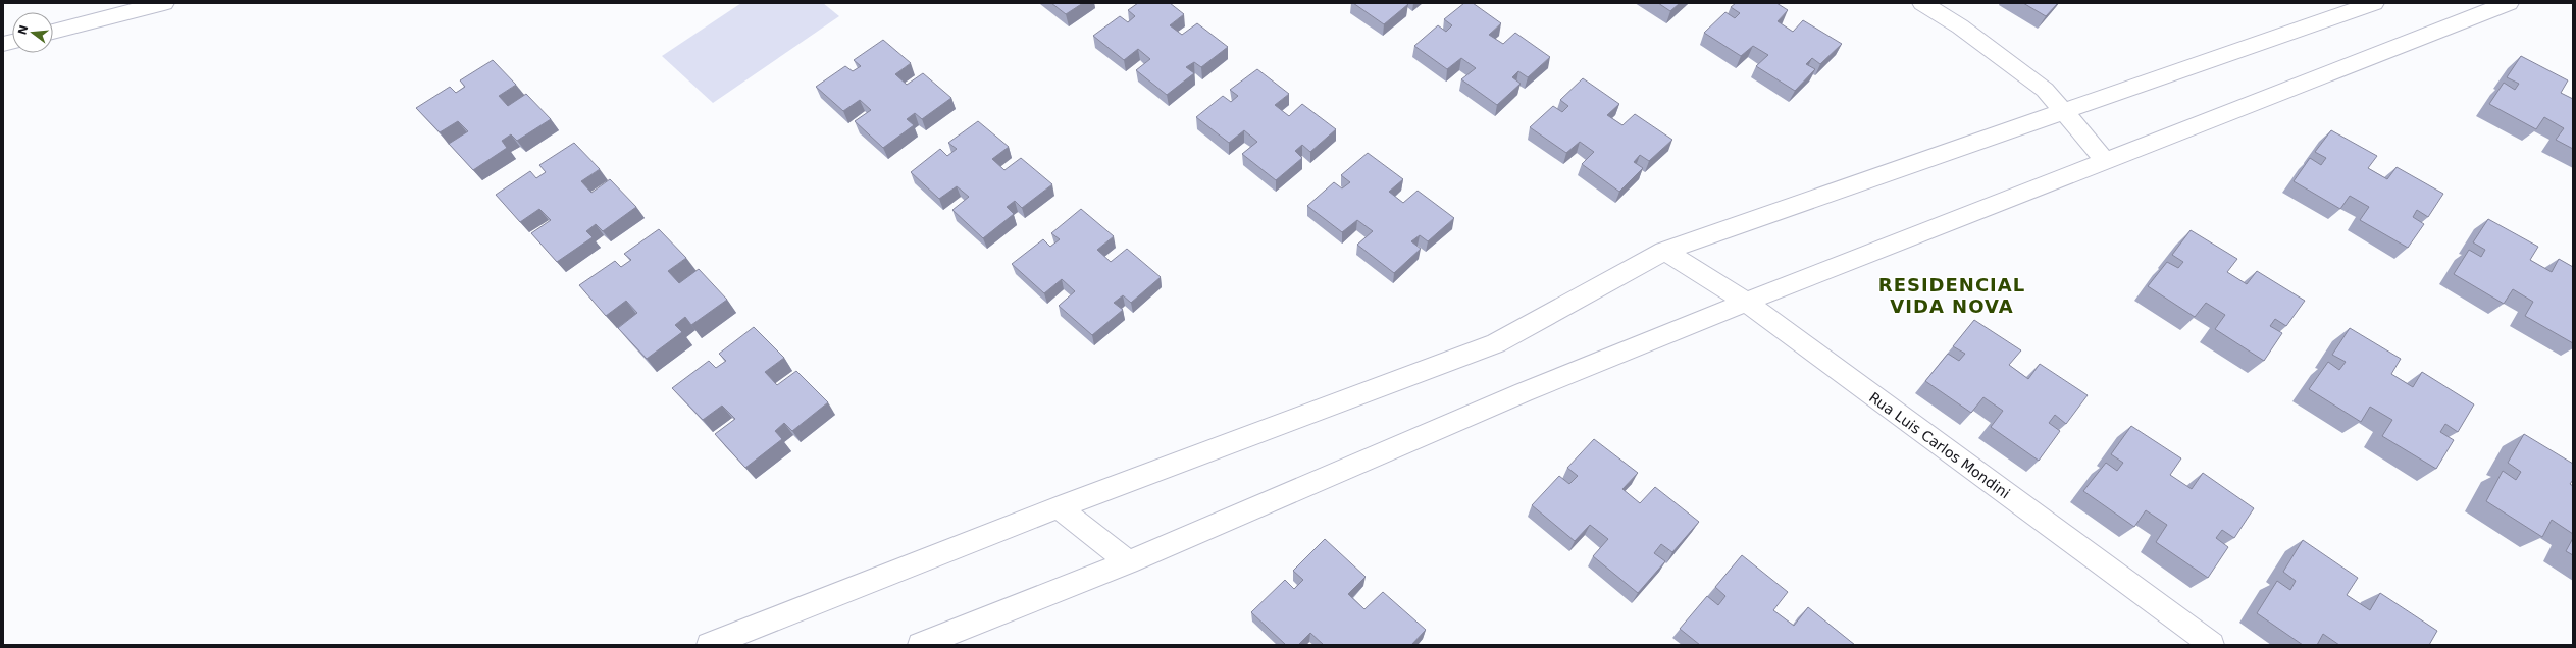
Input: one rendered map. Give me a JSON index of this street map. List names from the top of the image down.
{
  "streets": {
    "street": ["Rua Luis Carlos Mondini"]
  },
  "districts": ["RESIDENCIAL VIDA NOVA"],
  "north": "left"
}
